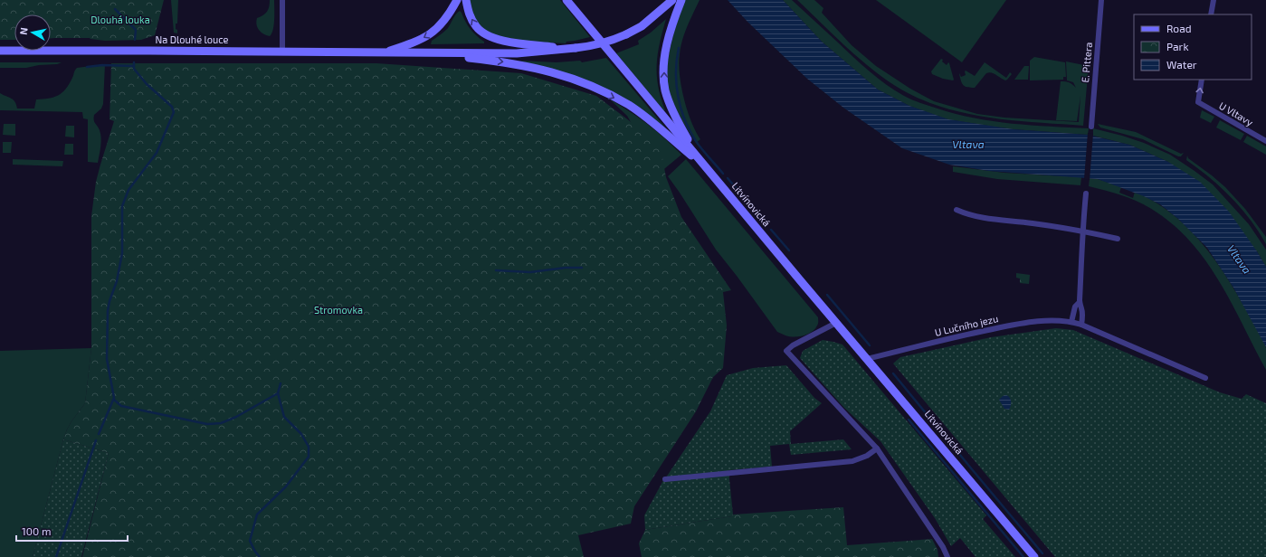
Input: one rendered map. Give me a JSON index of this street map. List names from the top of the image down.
{
  "streets": {
    "main road": ["Na Dlouhé louce", "Litvínovická"],
    "street": ["E. Pittera", "U Vltavy", "U Lučního jezu"]
  },
  "crossings": [
    ["Litvínovická", "U Lučního jezu"]
  ],
  "one_way": ["U Vltavy"],
  "water": ["Vltava"],
  "parks": ["Dlouhá louka", "Stromovka"],
  "legend": ["Road", "Park", "Water"],
  "scale_bar": "100 m",
  "north": "left"
}
